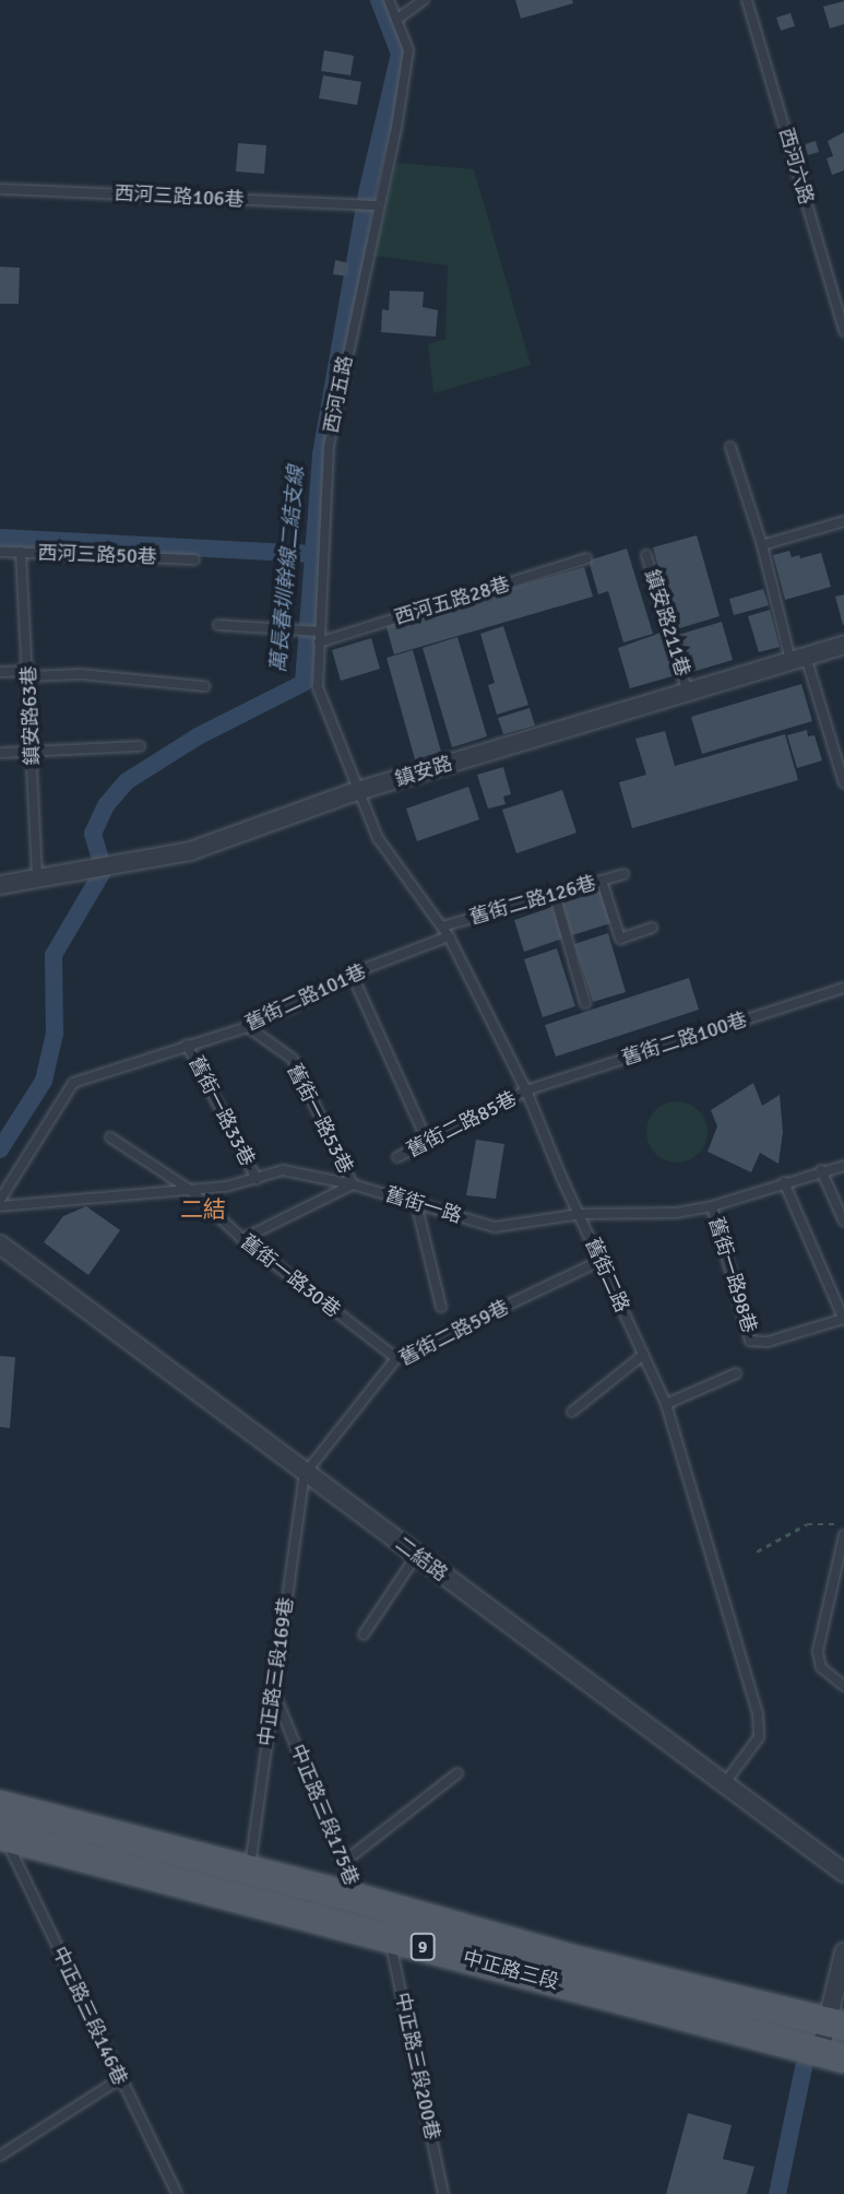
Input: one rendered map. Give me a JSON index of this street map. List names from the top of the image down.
{
  "streets": {
    "main road": ["9", "中正路三段"],
    "street": ["鎮安路", "二結路"],
    "lane": [
      "西河六路",
      "西河三路106巷",
      "西河五路",
      "西河三路50巷",
      "西河五路28巷",
      "鎮安路211巷",
      "鎮安路63巷",
      "舊街二路126巷",
      "舊街二路101巷",
      "舊街二路100巷",
      "舊街一路33巷",
      "舊街一路53巷",
      "舊街二路85巷",
      "舊街一路",
      "舊街二路",
      "舊街一路98巷",
      "舊街一路30巷",
      "舊街二路59巷",
      "中正路三段169巷",
      "中正路三段175巷",
      "中正路三段146巷",
      "中正路三段200巷"
    ]
  },
  "crossings": [
    ["西河三路106巷", "西河五路"],
    ["西河五路", "西河五路28巷"],
    ["西河五路", "鎮安路"],
    ["西河五路", "舊街二路"],
    ["西河三路50巷", "鎮安路63巷"],
    ["鎮安路211巷", "鎮安路"],
    ["鎮安路63巷", "鎮安路"],
    ["鎮安路", "舊街二路"],
    ["舊街二路126巷", "舊街二路"],
    ["舊街二路101巷", "舊街一路33巷"],
    ["舊街二路101巷", "舊街一路53巷"],
    ["舊街二路101巷", "舊街二路"],
    ["舊街二路100巷", "舊街二路85巷"],
    ["舊街二路100巷", "舊街二路"],
    ["舊街一路33巷", "舊街一路"],
    ["舊街一路53巷", "舊街一路"],
    ["舊街二路85巷", "舊街二路"],
    ["舊街一路", "舊街二路"],
    ["舊街一路", "舊街一路98巷"],
    ["舊街一路", "舊街一路30巷"],
    ["舊街二路", "舊街二路59巷"],
    ["舊街二路", "二結路"],
    ["舊街一路30巷", "舊街二路59巷"],
    ["舊街二路59巷", "二結路"],
    ["舊街二路59巷", "中正路三段169巷"],
    ["二結路", "中正路三段169巷"],
    ["中正路三段169巷", "中正路三段175巷"],
    ["中正路三段169巷", "中正路三段"],
    ["中正路三段175巷", "中正路三段"],
    ["中正路三段", "中正路三段146巷"],
    ["中正路三段", "中正路三段200巷"]
  ],
  "districts": ["二結"],
  "water": ["萬長春圳幹線二結支線"]
}
